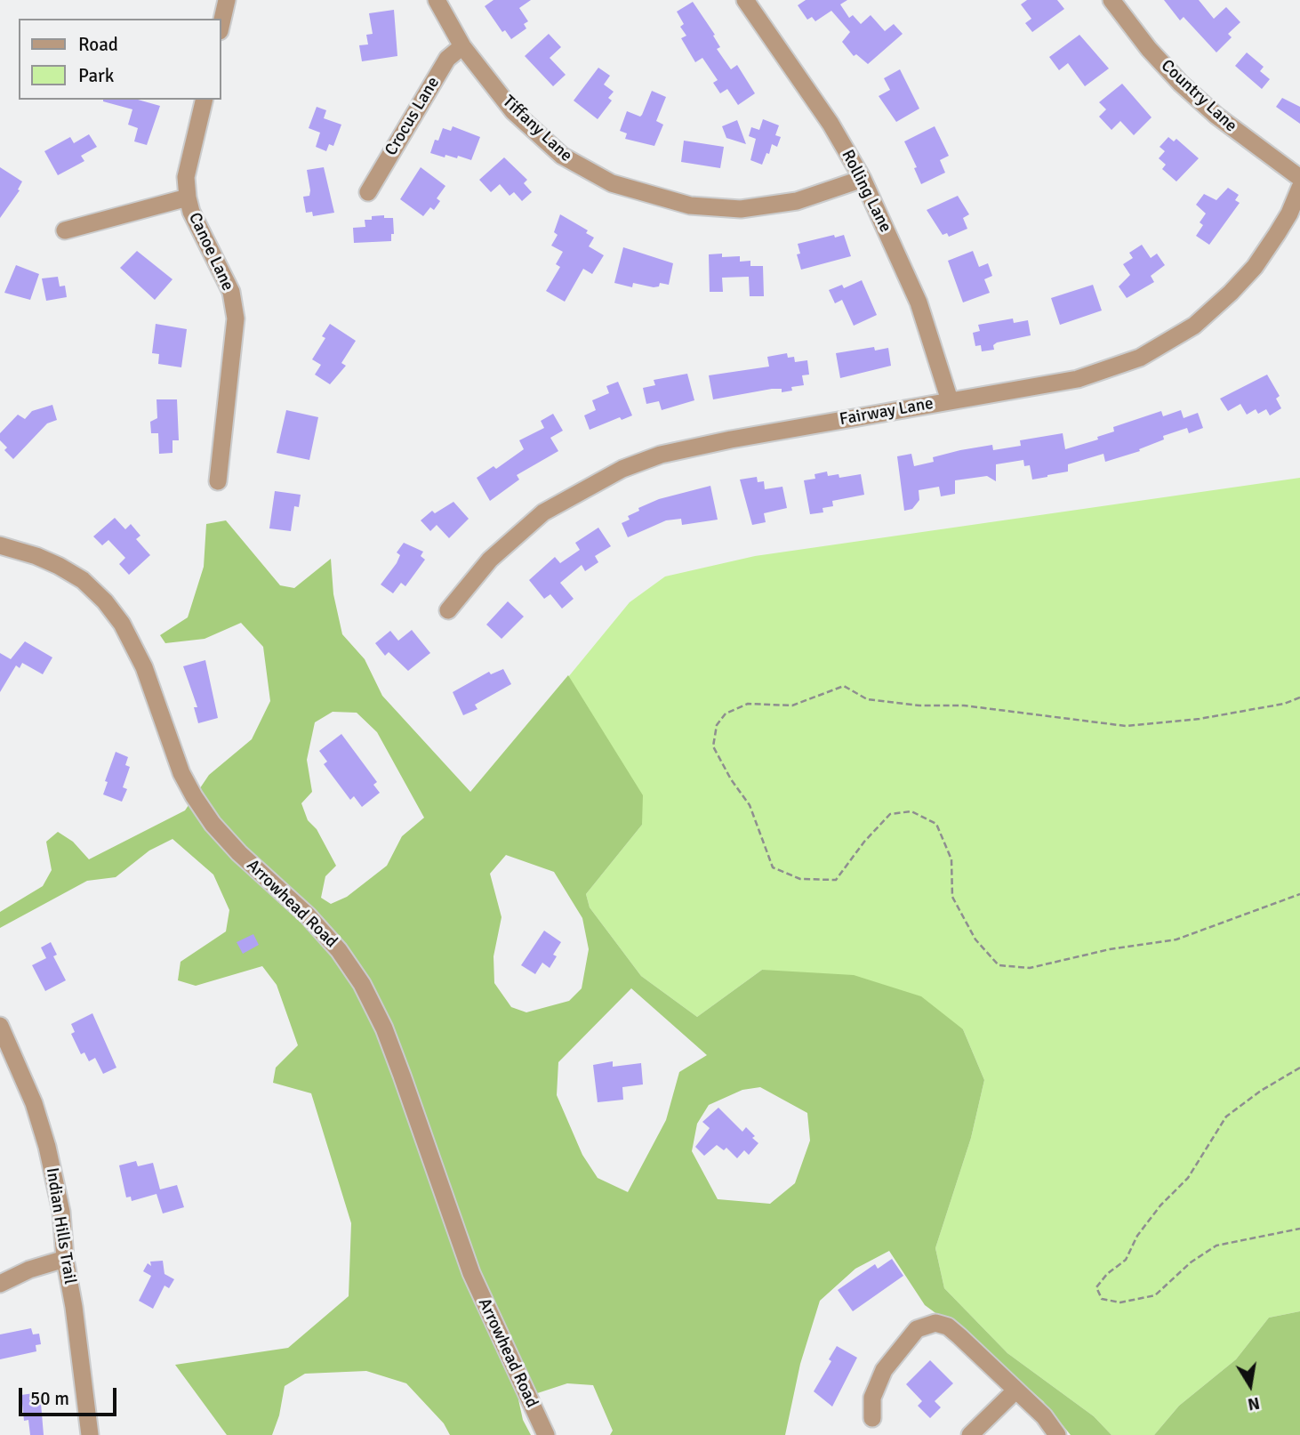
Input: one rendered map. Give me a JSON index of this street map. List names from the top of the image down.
{
  "streets": {
    "street": [
      "Country Lane",
      "Crocus Lane",
      "Tiffany Lane",
      "Rolling Lane",
      "Canoe Lane",
      "Fairway Lane",
      "Arrowhead Road",
      "Indian Hills Trail"
    ]
  },
  "crossings": [
    ["Crocus Lane", "Tiffany Lane"],
    ["Tiffany Lane", "Rolling Lane"],
    ["Rolling Lane", "Fairway Lane"]
  ],
  "legend": ["Road", "Park"],
  "scale_bar": "50 m",
  "north": "bottom"
}
